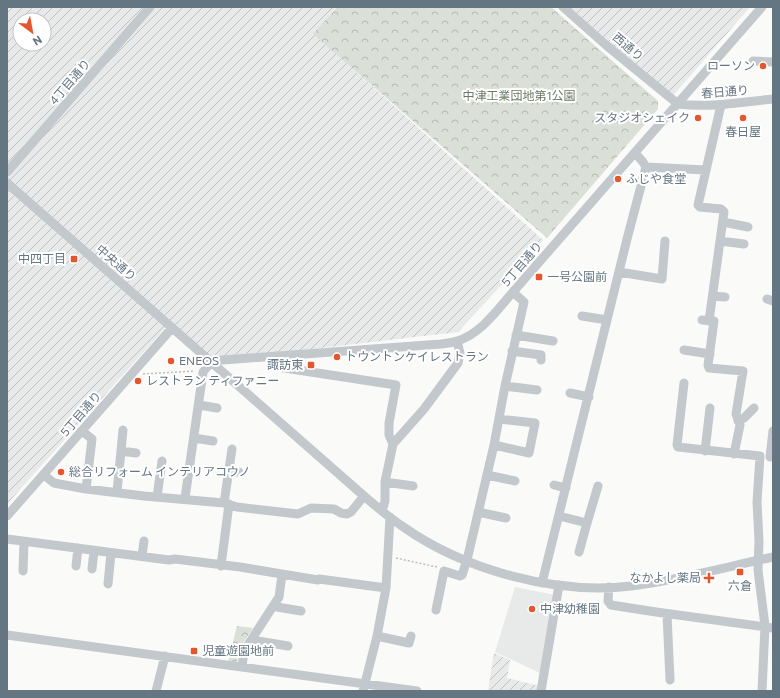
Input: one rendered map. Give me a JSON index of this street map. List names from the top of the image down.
{
  "streets": {
    "street": [
      "西通り",
      "4丁目通り",
      "春日通り",
      "中央通り",
      "5丁目通り"
    ]
  },
  "crossings": [
    ["西通り", "春日通り"],
    ["西通り", "5丁目通り"],
    ["春日通り", "5丁目通り"],
    ["中央通り", "5丁目通り"]
  ],
  "parks": ["中津工業団地第1公園"],
  "places": {
    "other": [
      "ローソン",
      "スタジオシェイク",
      "春日屋",
      "ふじや食堂",
      "トウントンケイレストラン",
      "ENEOS",
      "レストラン ティファニー",
      "総合リフォーム インテリアコウノ",
      "中津幼稚園"
    ],
    "transit": [
      "中四丁目",
      "一号公園前",
      "諏訪東",
      "六倉",
      "児童遊園地前"
    ],
    "health": ["なかよし薬局"]
  },
  "north": "bottom right"
}
